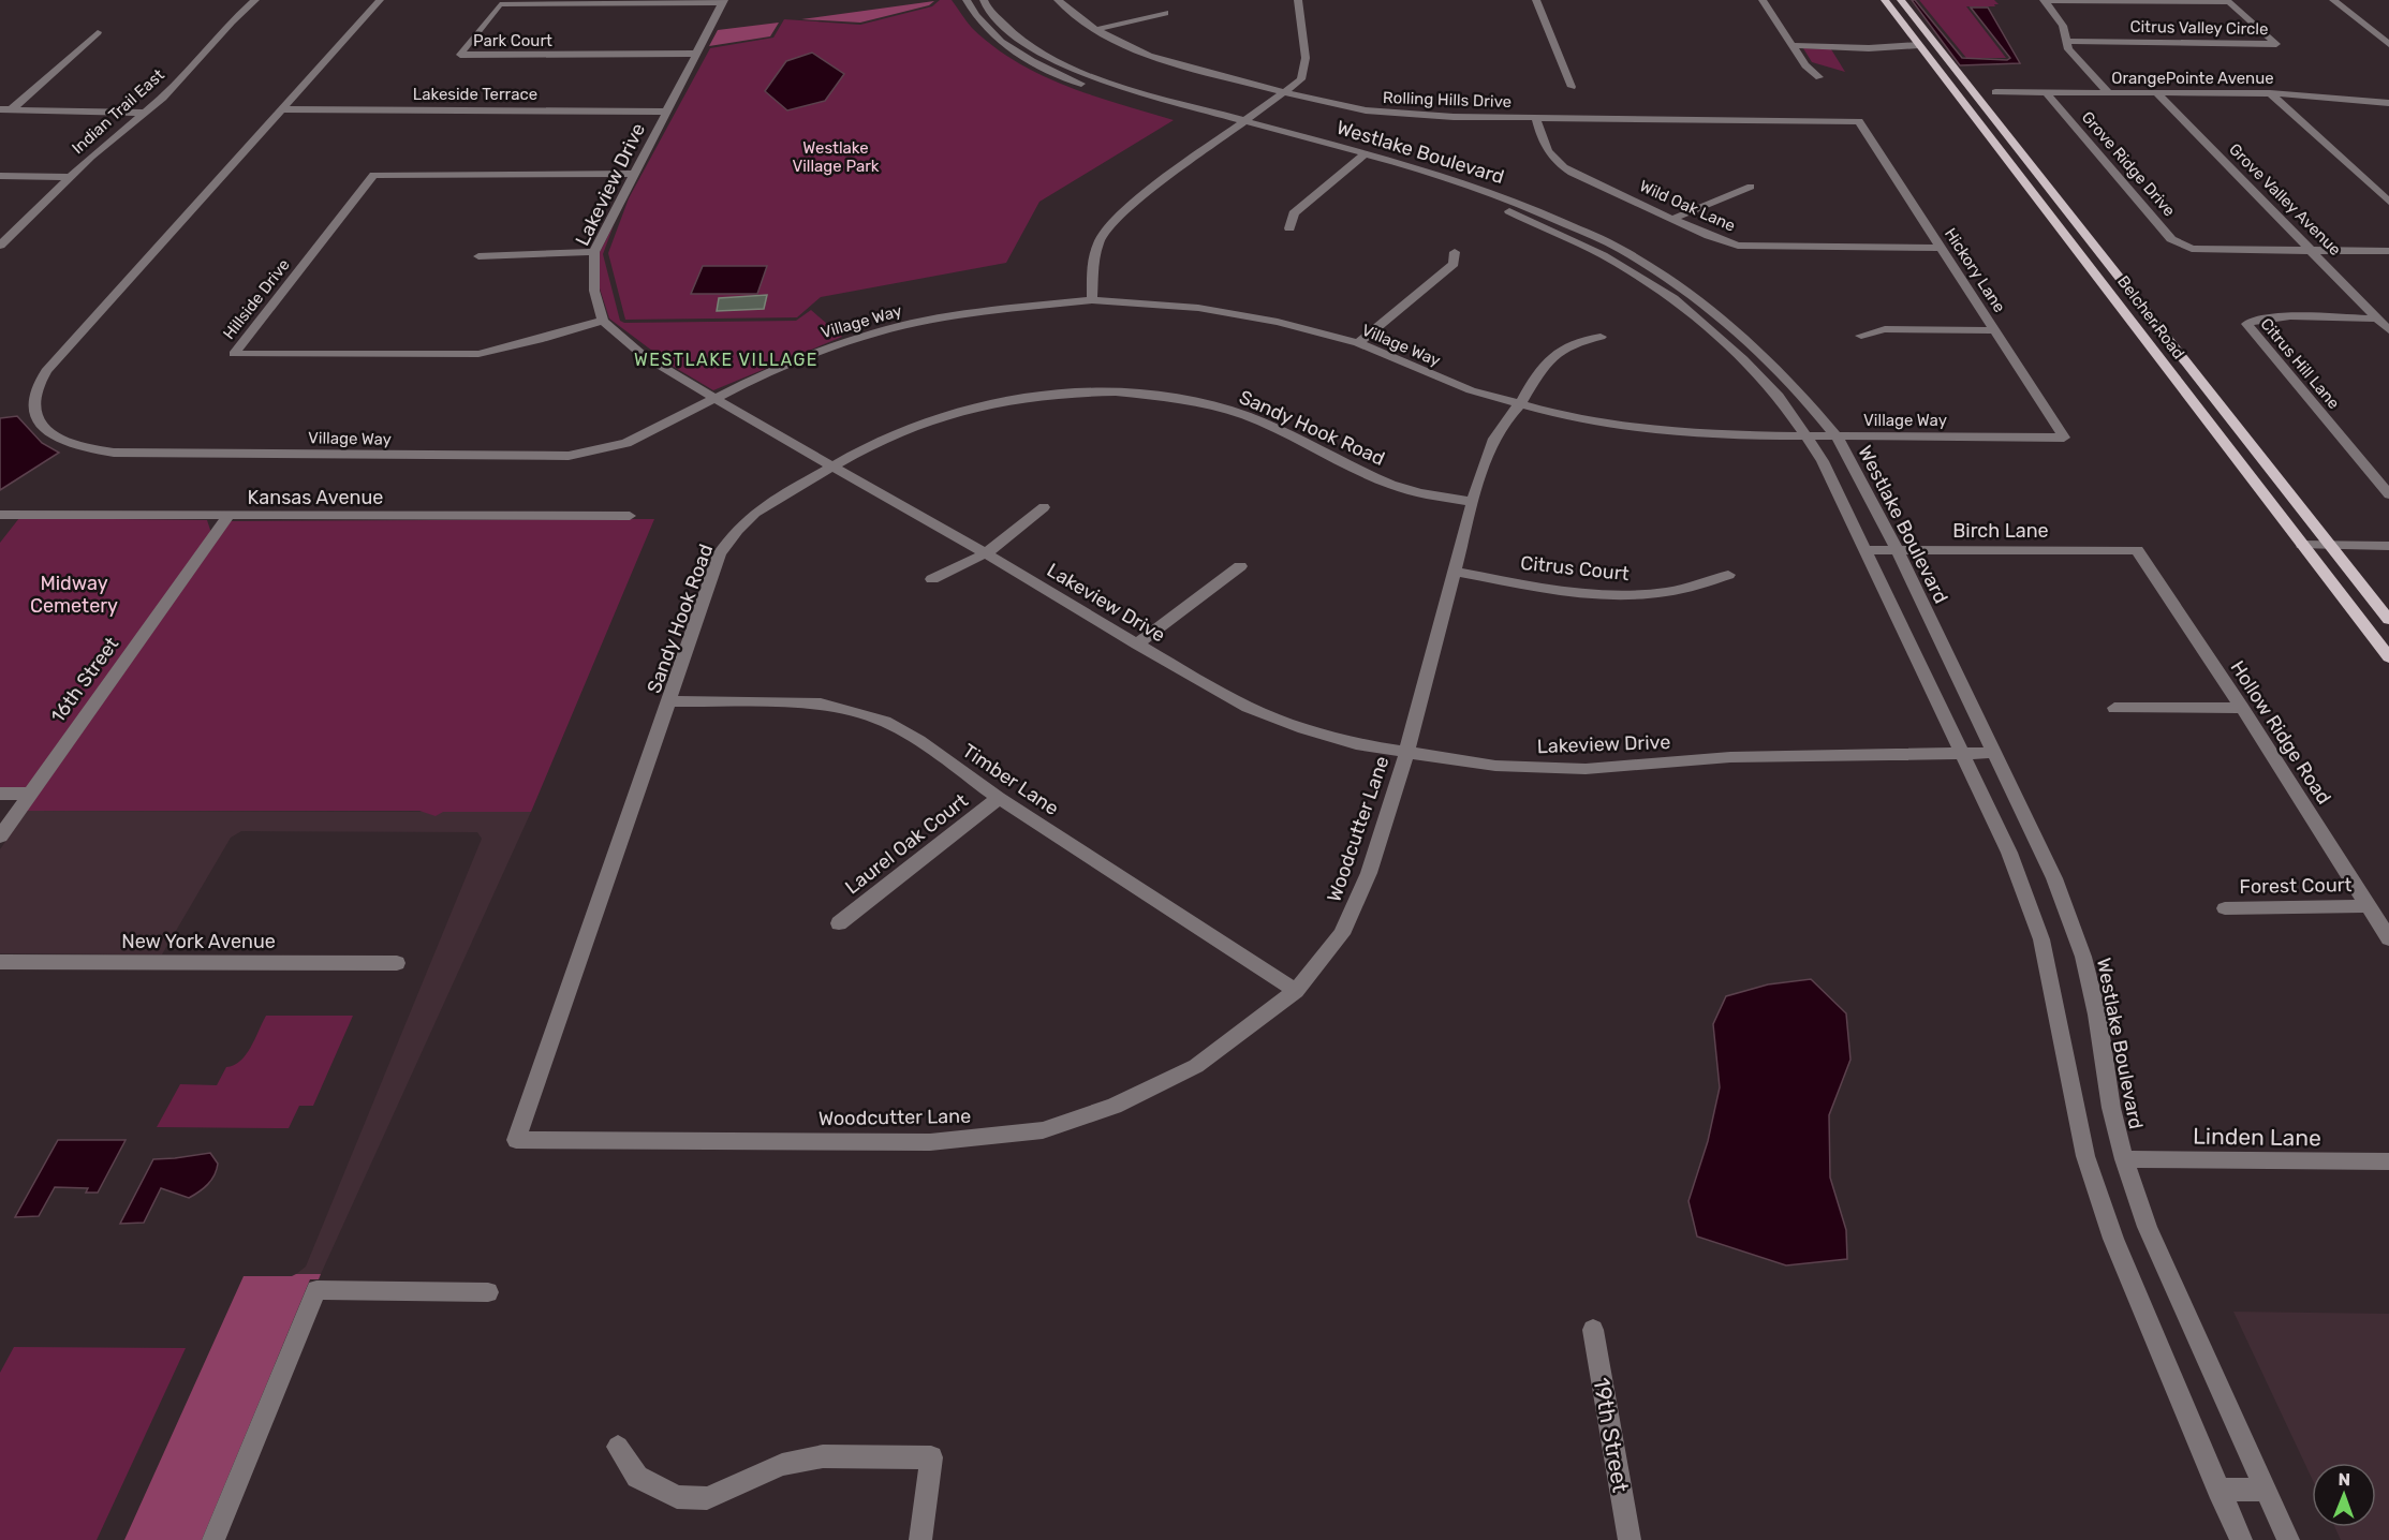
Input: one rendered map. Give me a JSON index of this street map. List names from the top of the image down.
{
  "streets": {
    "main road": ["Belcher Road"],
    "street": [
      "Citrus Valley Circle",
      "Park Court",
      "OrangePointe Avenue",
      "Lakeside Terrace",
      "Rolling Hills Drive",
      "Indian Trail East",
      "Westlake Boulevard",
      "Grove Ridge Drive",
      "Lakeview Drive",
      "Grove Valley Avenue",
      "Wild Oak Lane",
      "Hickory Lane",
      "Hillside Drive",
      "Village Way",
      "Citrus Hill Lane",
      "Sandy Hook Road",
      "Kansas Avenue",
      "Birch Lane",
      "Citrus Court",
      "16th Street",
      "Hollow Ridge Road",
      "Timber Lane",
      "Woodcutter Lane",
      "Laurel Oak Court",
      "Forest Court",
      "New York Avenue",
      "Linden Lane",
      "19th Street"
    ]
  },
  "crossings": [
    ["Park Court", "Lakeview Drive"],
    ["OrangePointe Avenue", "Grove Ridge Drive"],
    ["OrangePointe Avenue", "Grove Valley Avenue"],
    ["Lakeside Terrace", "Lakeview Drive"],
    ["Lakeside Terrace", "Village Way"],
    ["Rolling Hills Drive", "Wild Oak Lane"],
    ["Rolling Hills Drive", "Hickory Lane"],
    ["Westlake Boulevard", "Lakeview Drive"],
    ["Westlake Boulevard", "Village Way"],
    ["Westlake Boulevard", "Birch Lane"],
    ["Westlake Boulevard", "Linden Lane"],
    ["Grove Ridge Drive", "Grove Valley Avenue"],
    ["Lakeview Drive", "Hillside Drive"],
    ["Lakeview Drive", "Village Way"],
    ["Lakeview Drive", "Sandy Hook Road"],
    ["Lakeview Drive", "Woodcutter Lane"],
    ["Grove Valley Avenue", "Citrus Hill Lane"],
    ["Wild Oak Lane", "Hickory Lane"],
    ["Hickory Lane", "Village Way"],
    ["Village Way", "Woodcutter Lane"],
    ["Sandy Hook Road", "Timber Lane"],
    ["Sandy Hook Road", "Woodcutter Lane"],
    ["Kansas Avenue", "16th Street"],
    ["Birch Lane", "Hollow Ridge Road"],
    ["Citrus Court", "Woodcutter Lane"],
    ["Hollow Ridge Road", "Forest Court"],
    ["Timber Lane", "Woodcutter Lane"],
    ["Timber Lane", "Laurel Oak Court"]
  ],
  "districts": ["WESTLAKE VILLAGE"],
  "parks": ["Westlake Village Park", "Midway Cemetery"],
  "north": "top"
}
